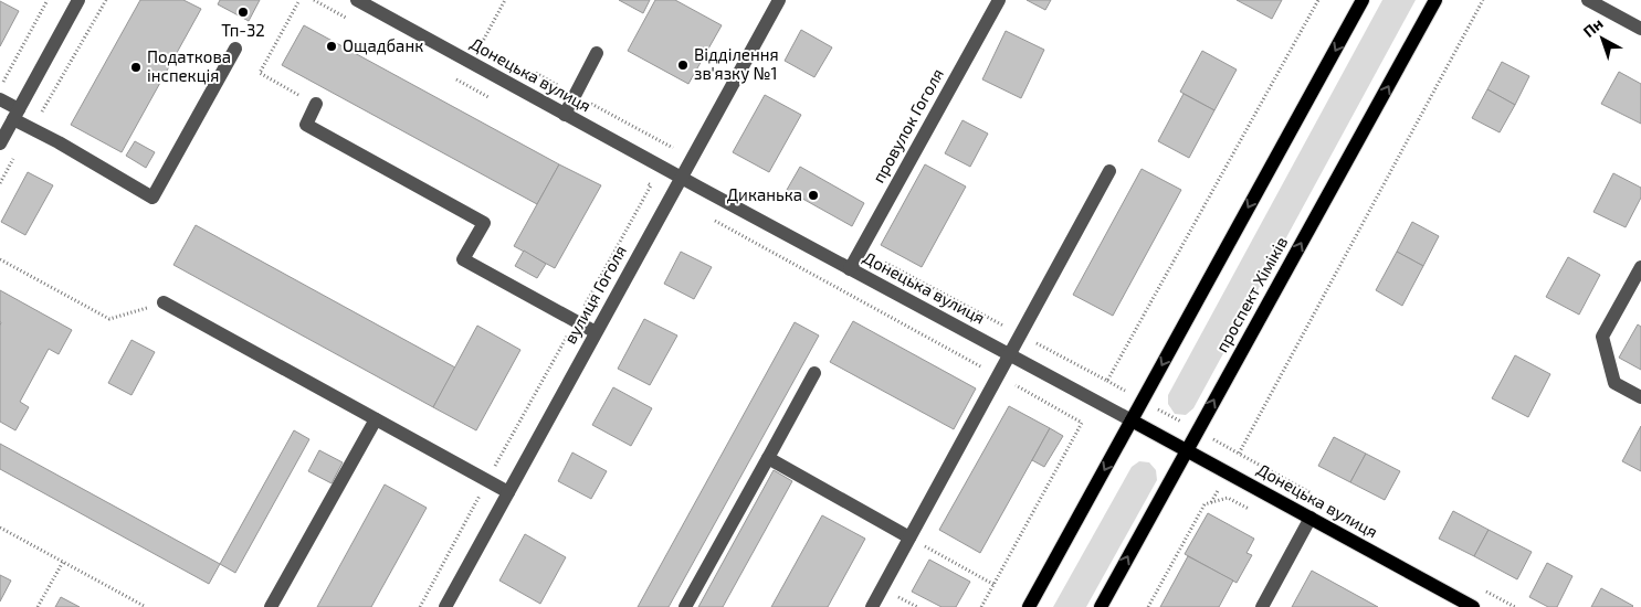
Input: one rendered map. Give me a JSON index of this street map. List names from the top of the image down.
{
  "streets": {
    "main road": ["Донецька вулиця", "проспект Хіміків"],
    "street": ["провулок Гоголя", "вулиця Гоголя"]
  },
  "crossings": [
    ["Донецька вулиця", "провулок Гоголя"],
    ["Донецька вулиця", "вулиця Гоголя"],
    ["Донецька вулиця", "проспект Хіміків"]
  ],
  "places": [
    "Тп-32",
    "Ощадбанк",
    "Відділення зв'язку №1",
    "Податкова інспекція",
    "Диканька"
  ],
  "north": "top left"
}
